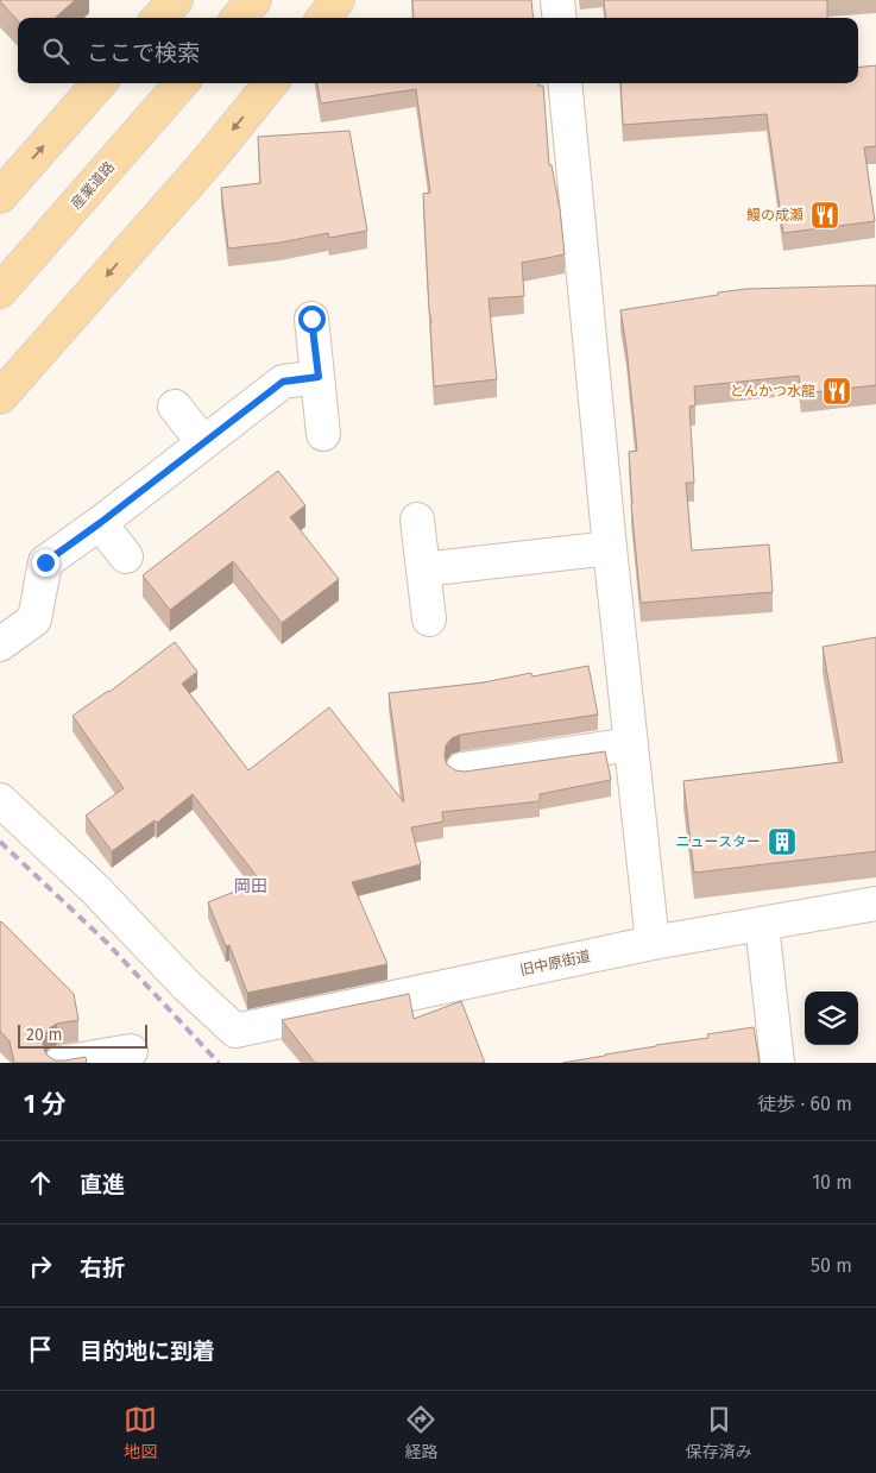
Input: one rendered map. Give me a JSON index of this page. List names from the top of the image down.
{
  "streets": {
    "main road": ["産業道路"],
    "street": ["旧中原街道"]
  },
  "districts": ["岡田"],
  "places": {
    "restaurant": ["鰻の成瀬", "とんかつ水龍"],
    "building": ["ニュースター"]
  },
  "scale_bar": "20 m",
  "page": {
    "search": "ここで検索",
    "scale": "20 m",
    "heading": ["1 分", "徒歩 · 60 m"],
    "list": [
      ["直進", "10 m"],
      ["右折", "50 m"],
      "目的地に到着"
    ],
    "nav": ["地図", "経路", "保存済み"]
  }
}
